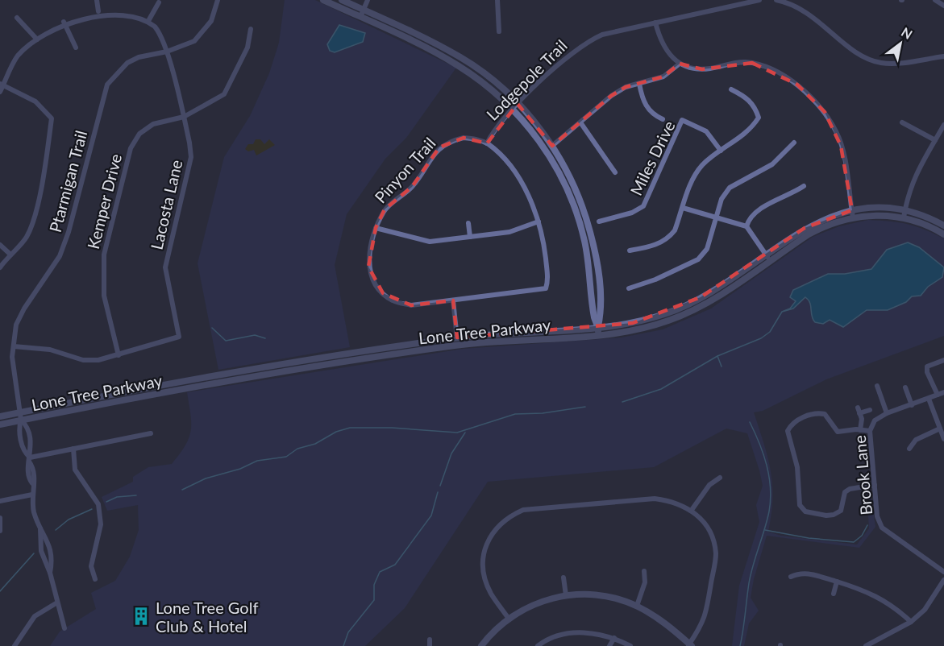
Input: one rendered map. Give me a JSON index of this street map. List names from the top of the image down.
{
  "streets": {
    "street": [
      "Lodgepole Trail",
      "Miles Drive",
      "Pinyon Trail",
      "Ptarmigan Trail",
      "Kemper Drive",
      "Lacosta Lane",
      "Lone Tree Parkway",
      "Brook Lane"
    ]
  },
  "crossings": [
    ["Lodgepole Trail", "Pinyon Trail"],
    ["Ptarmigan Trail", "Lacosta Lane"],
    ["Ptarmigan Trail", "Lone Tree Parkway"],
    ["Kemper Drive", "Lacosta Lane"]
  ],
  "places": {
    "building": ["Lone Tree Golf Club & Hotel"]
  },
  "north": "top right"
}
